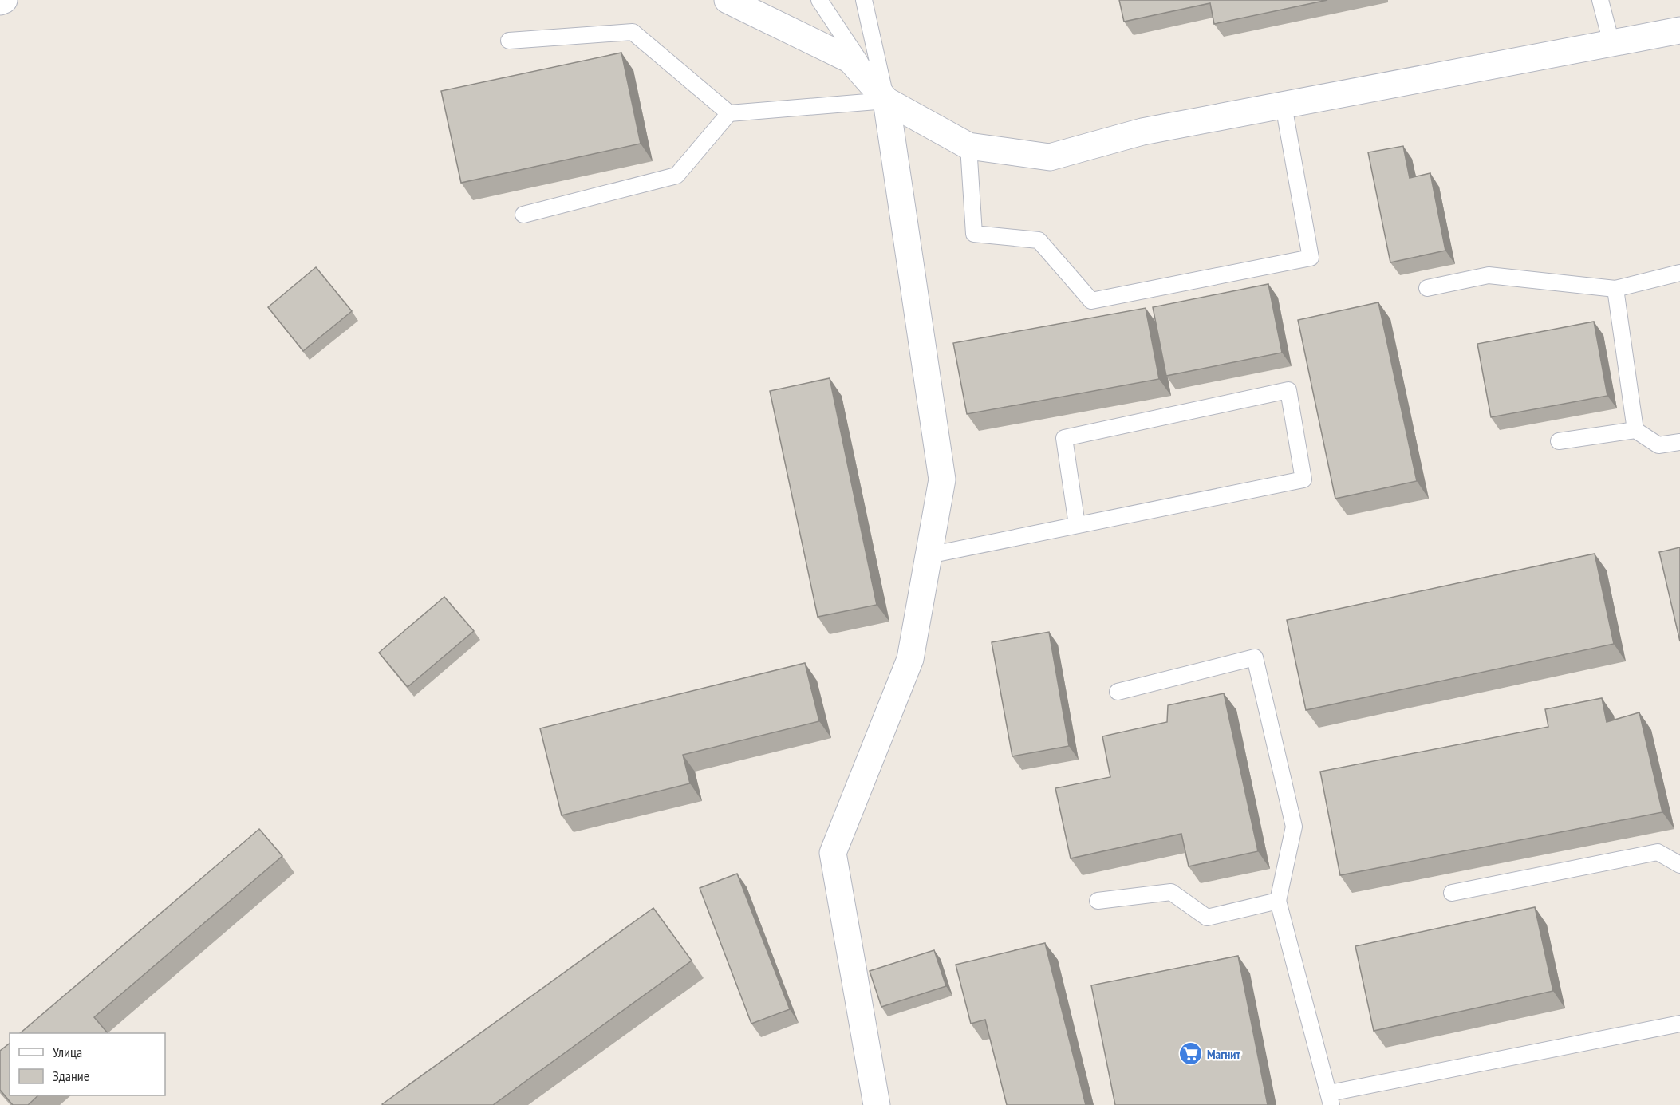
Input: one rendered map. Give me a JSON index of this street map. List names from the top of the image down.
{
  "places": {
    "supermarket": ["Магнит"]
  },
  "legend": ["Улица", "Здание"]
}
